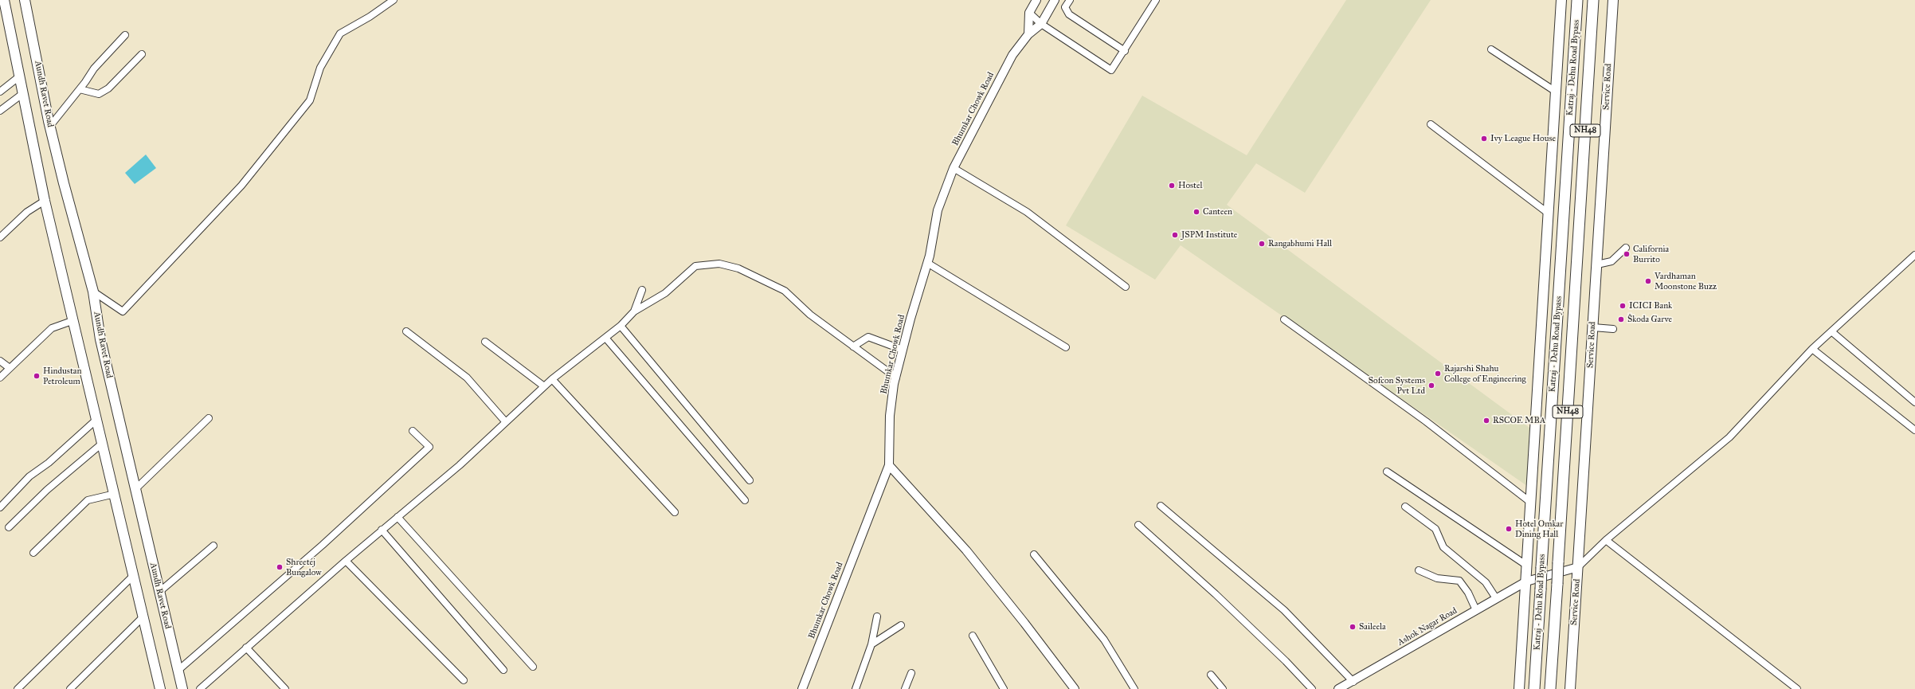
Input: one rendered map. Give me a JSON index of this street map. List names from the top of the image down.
{
  "streets": {
    "highway": ["Katraj - Dehu Road Bypass", "NH48"],
    "main road": ["Service Road", "Aundh Ravet Road"],
    "street": ["Bhumkar Chowk Road", "Ashok Nagar Road"]
  },
  "crossings": [
    ["Service Road", "Ashok Nagar Road"]
  ],
  "places": [
    "Ivy League House",
    "Hostel",
    "Canteen",
    "JSPM Institute",
    "Rangabhumi Hall",
    "California Burrito",
    "Vardhaman Moonstone Buzz",
    "ICICI Bank",
    "Škoda Garve",
    "Rajarshi Shahu College of Engineering",
    "Hindustan Petroleum",
    "Sofcon Systems Pvt Ltd",
    "RSCOE MBA",
    "Hotel Omkar Dining Hall",
    "Shreetej Bungalow",
    "Saileela"
  ]
}
